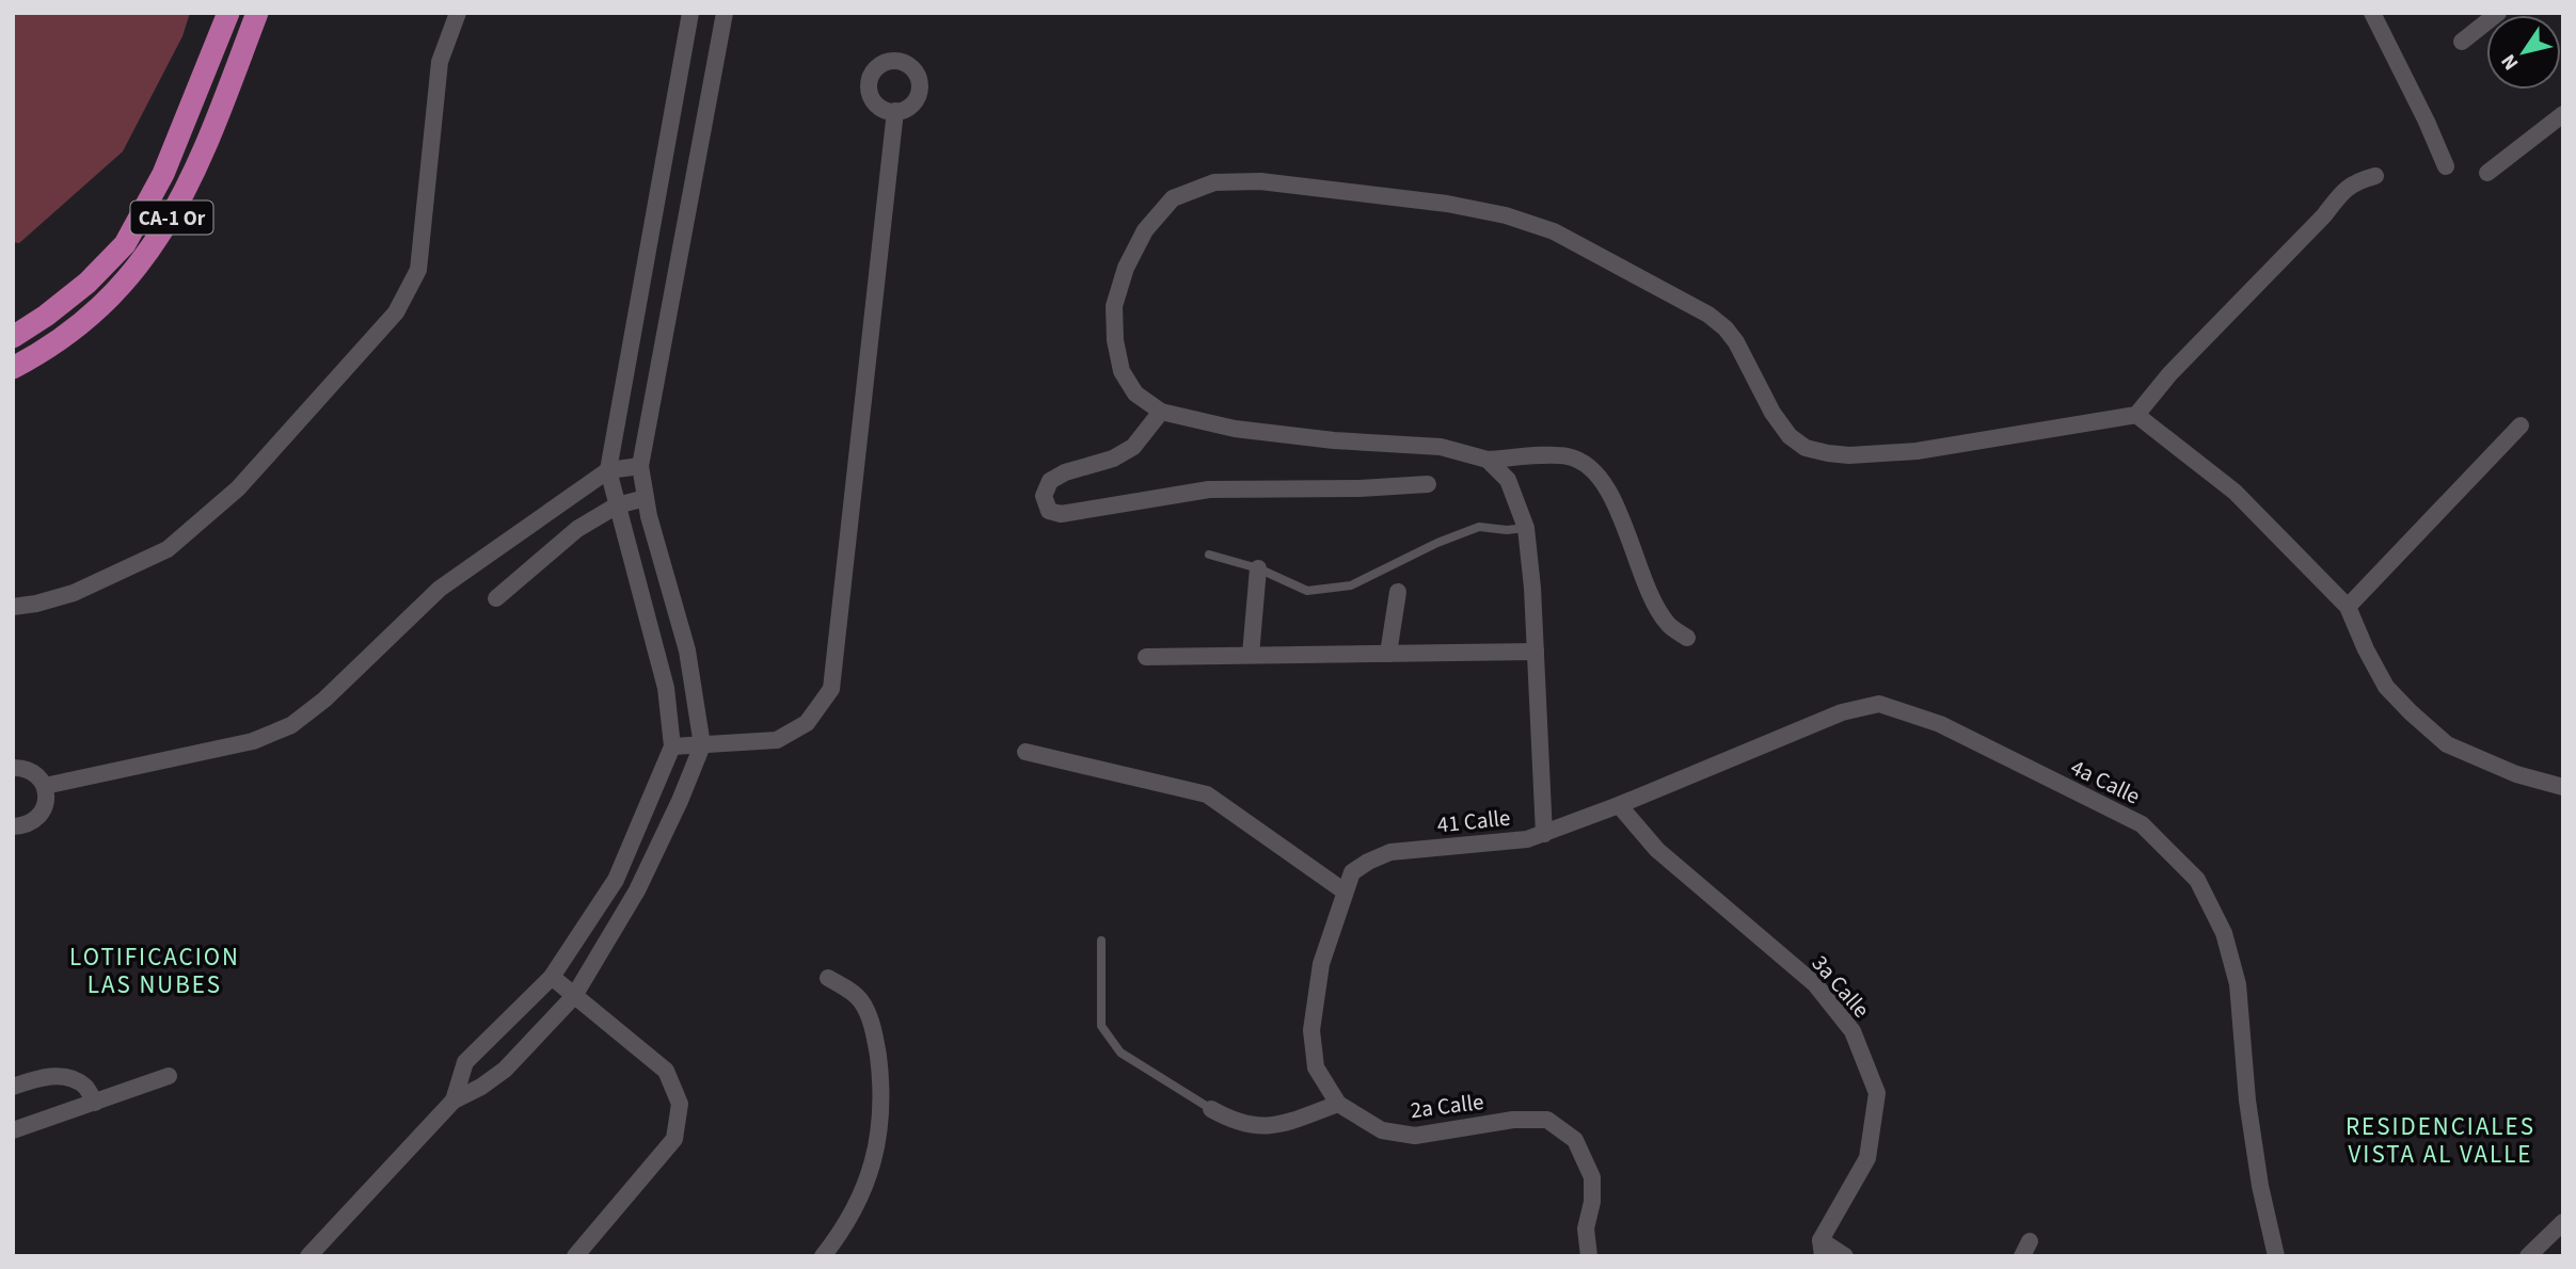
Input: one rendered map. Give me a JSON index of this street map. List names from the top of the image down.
{
  "streets": {
    "highway": ["CA-1 Or"],
    "street": [
      "4a Calle",
      "41 Calle",
      "3a Calle",
      "2a Calle"
    ]
  },
  "crossings": [
    ["4a Calle", "41 Calle"],
    ["4a Calle", "3a Calle"],
    ["41 Calle", "3a Calle"],
    ["41 Calle", "2a Calle"]
  ],
  "districts": ["LOTIFICACION LAS NUBES", "RESIDENCIALES VISTA AL VALLE"],
  "north": "bottom left"
}
